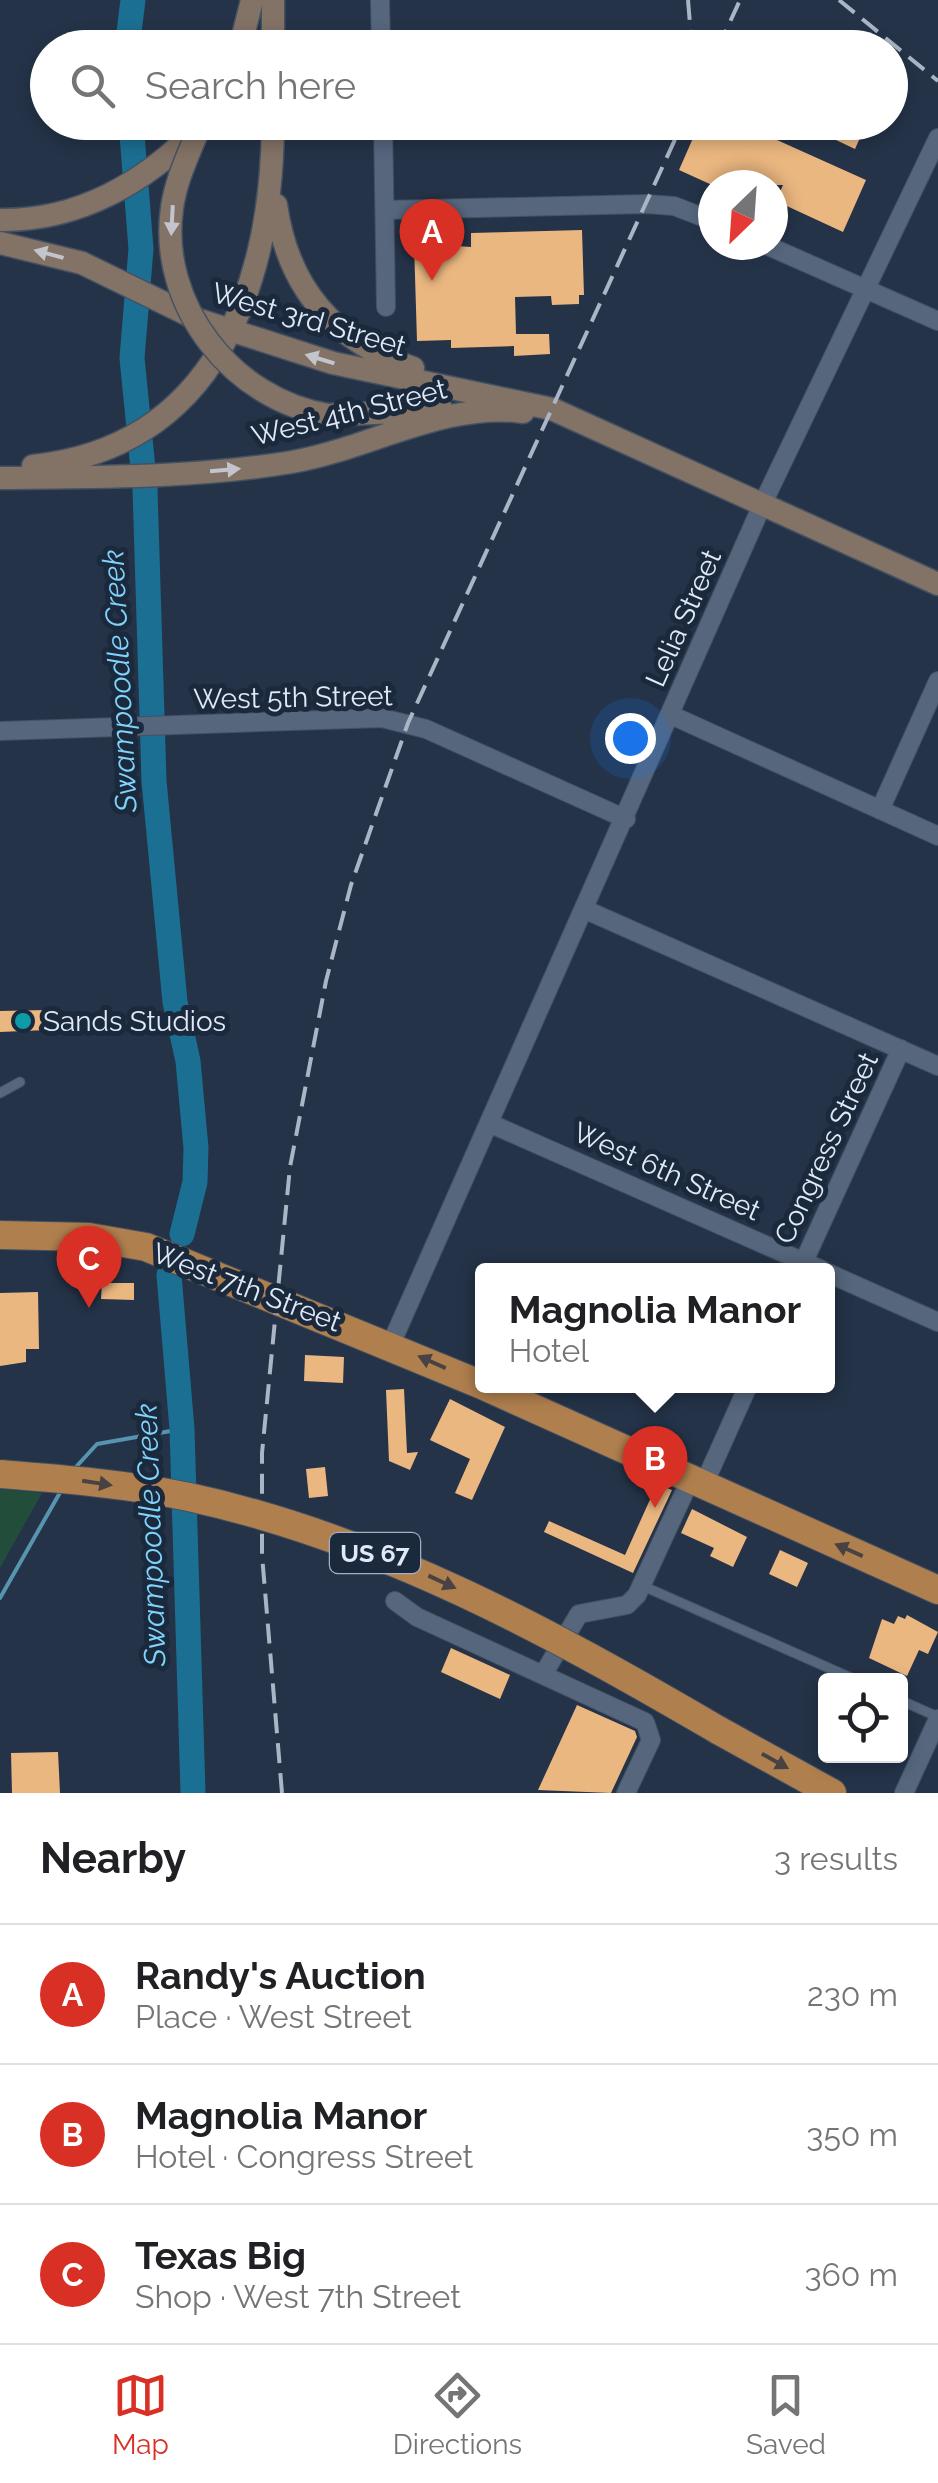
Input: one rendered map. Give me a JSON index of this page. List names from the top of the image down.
{
  "streets": {
    "main road": [
      "West 3rd Street",
      "West 4th Street",
      "West 7th Street",
      "US 67"
    ],
    "street": [
      "Lelia Street",
      "West 5th Street",
      "Congress Street",
      "West 6th Street"
    ]
  },
  "crossings": [
    ["West 3rd Street", "West 4th Street"],
    ["West 4th Street", "Lelia Street"],
    ["Lelia Street", "West 5th Street"],
    ["Lelia Street", "West 6th Street"],
    ["Lelia Street", "West 7th Street"]
  ],
  "one_way": ["West 3rd Street", "West 4th Street"],
  "water": ["Swampoodle Creek"],
  "places": ["Sands Studios"],
  "north": "bottom left",
  "page": {
    "search": "Search here",
    "pins": ["A", "C", "B"],
    "popup": ["Magnolia Manor", "Hotel"],
    "heading": ["Nearby", "3 results"],
    "list": [
      {
        "mark": "A",
        "name": "Randy's Auction",
        "note": "Place · West Street",
        "value": "230 m"
      },
      {
        "mark": "B",
        "name": "Magnolia Manor",
        "note": "Hotel · Congress Street",
        "value": "350 m"
      },
      {
        "mark": "C",
        "name": "Texas Big",
        "note": "Shop · West 7th Street",
        "value": "360 m"
      }
    ],
    "nav": ["Map", "Directions", "Saved"]
  }
}
